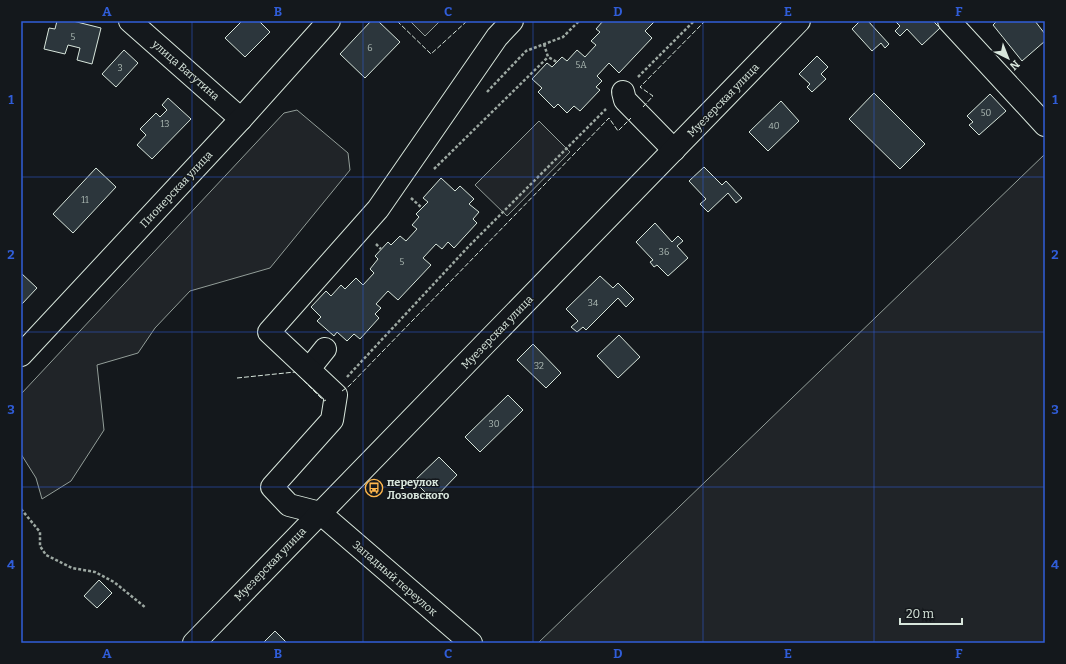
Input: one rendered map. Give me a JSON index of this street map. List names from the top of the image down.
{
  "streets": {
    "main road": [
      "улица Ватутина",
      "Муезерская улица",
      "Пионерская улица",
      "Западный переулок"
    ]
  },
  "crossings": [
    ["улица Ватутина", "Пионерская улица"],
    ["Муезерская улица", "Западный переулок"]
  ],
  "places": {
    "bus stop": ["переулок Лозовского"]
  },
  "house_numbers": [
    "5",
    "6",
    "5А",
    "3",
    "50",
    "13",
    "40",
    "11",
    "36",
    "5",
    "34",
    "32",
    "30"
  ],
  "scale_bar": "20 m",
  "north": "bottom right",
  "grid": {
    "columns": [
      "A",
      "B",
      "C",
      "D",
      "E",
      "F"
    ],
    "rows": [
      "1",
      "2",
      "3",
      "4"
    ]
  }
}
